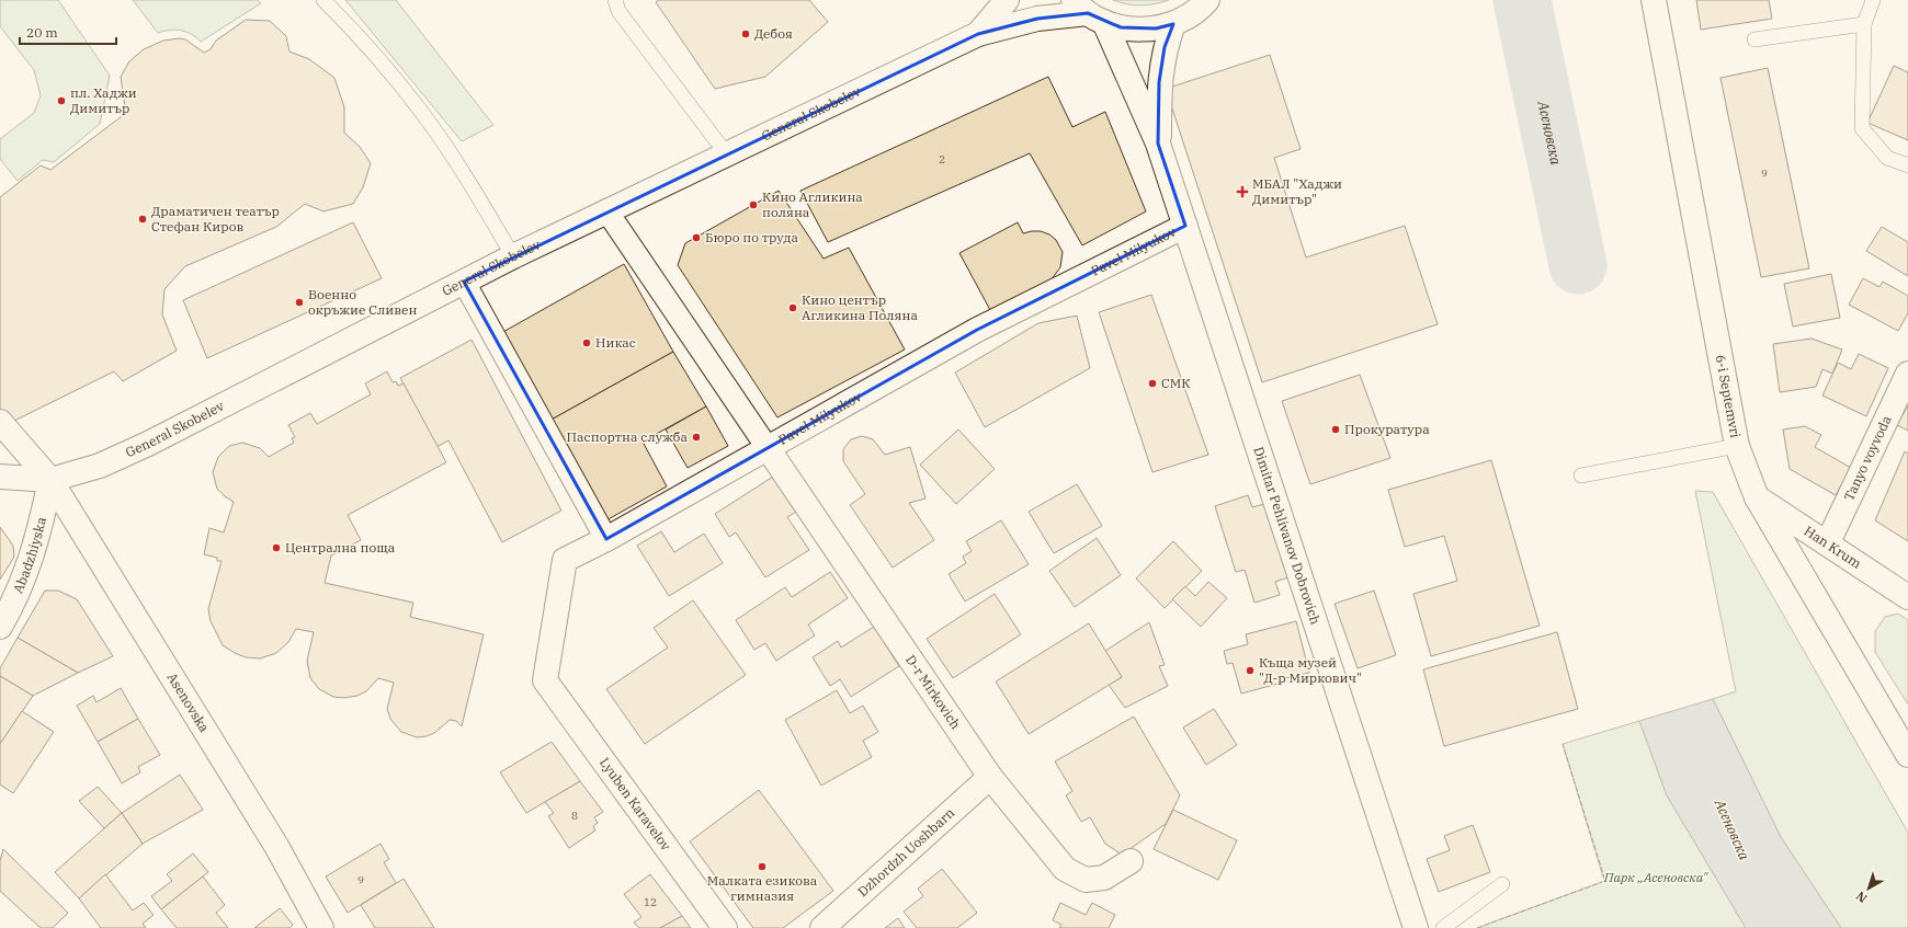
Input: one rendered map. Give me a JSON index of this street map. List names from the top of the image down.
{
  "streets": {
    "street": [
      "General Skobelev",
      "Pavel Milyukov",
      "6-i Septemvri",
      "Tanyo voyvoda",
      "Dimitar Pehlivanov Dobrovich",
      "Han Krum",
      "Abadzhiyska",
      "D-r Mirkovich",
      "Asenovska",
      "Lyuben Karavelov",
      "Dzhordzh Uoshbarn"
    ]
  },
  "crossings": [
    ["General Skobelev", "Dimitar Pehlivanov Dobrovich"],
    ["General Skobelev", "Abadzhiyska"],
    ["General Skobelev", "Asenovska"],
    ["Pavel Milyukov", "Dimitar Pehlivanov Dobrovich"],
    ["Pavel Milyukov", "D-r Mirkovich"],
    ["Pavel Milyukov", "Lyuben Karavelov"],
    ["6-i Septemvri", "Han Krum"],
    ["Tanyo voyvoda", "Han Krum"],
    ["Abadzhiyska", "Asenovska"],
    ["D-r Mirkovich", "Dzhordzh Uoshbarn"]
  ],
  "water": ["Асеновска"],
  "parks": ["Парк „Асеновска\""],
  "places": {
    "other": [
      "Дебоя",
      "пл. Хаджи Димитър",
      "Кино Агликина поляна",
      "Драматичен театър Стефан Киров",
      "Бюро по труда",
      "Военно окръжие Сливен",
      "Кино център Агликина Поляна",
      "Никас",
      "СМК",
      "Прокуратура",
      "Паспортна служба",
      "Централна поща",
      "Къща музей \"Д-р Миркович\"",
      "Малката езикова гимназия"
    ],
    "health": ["МБАЛ \"Хаджи Димитър\""]
  },
  "house_numbers": [
    "2",
    "9",
    "8",
    "9",
    "12"
  ],
  "scale_bar": "20 m",
  "north": "bottom left"
}
